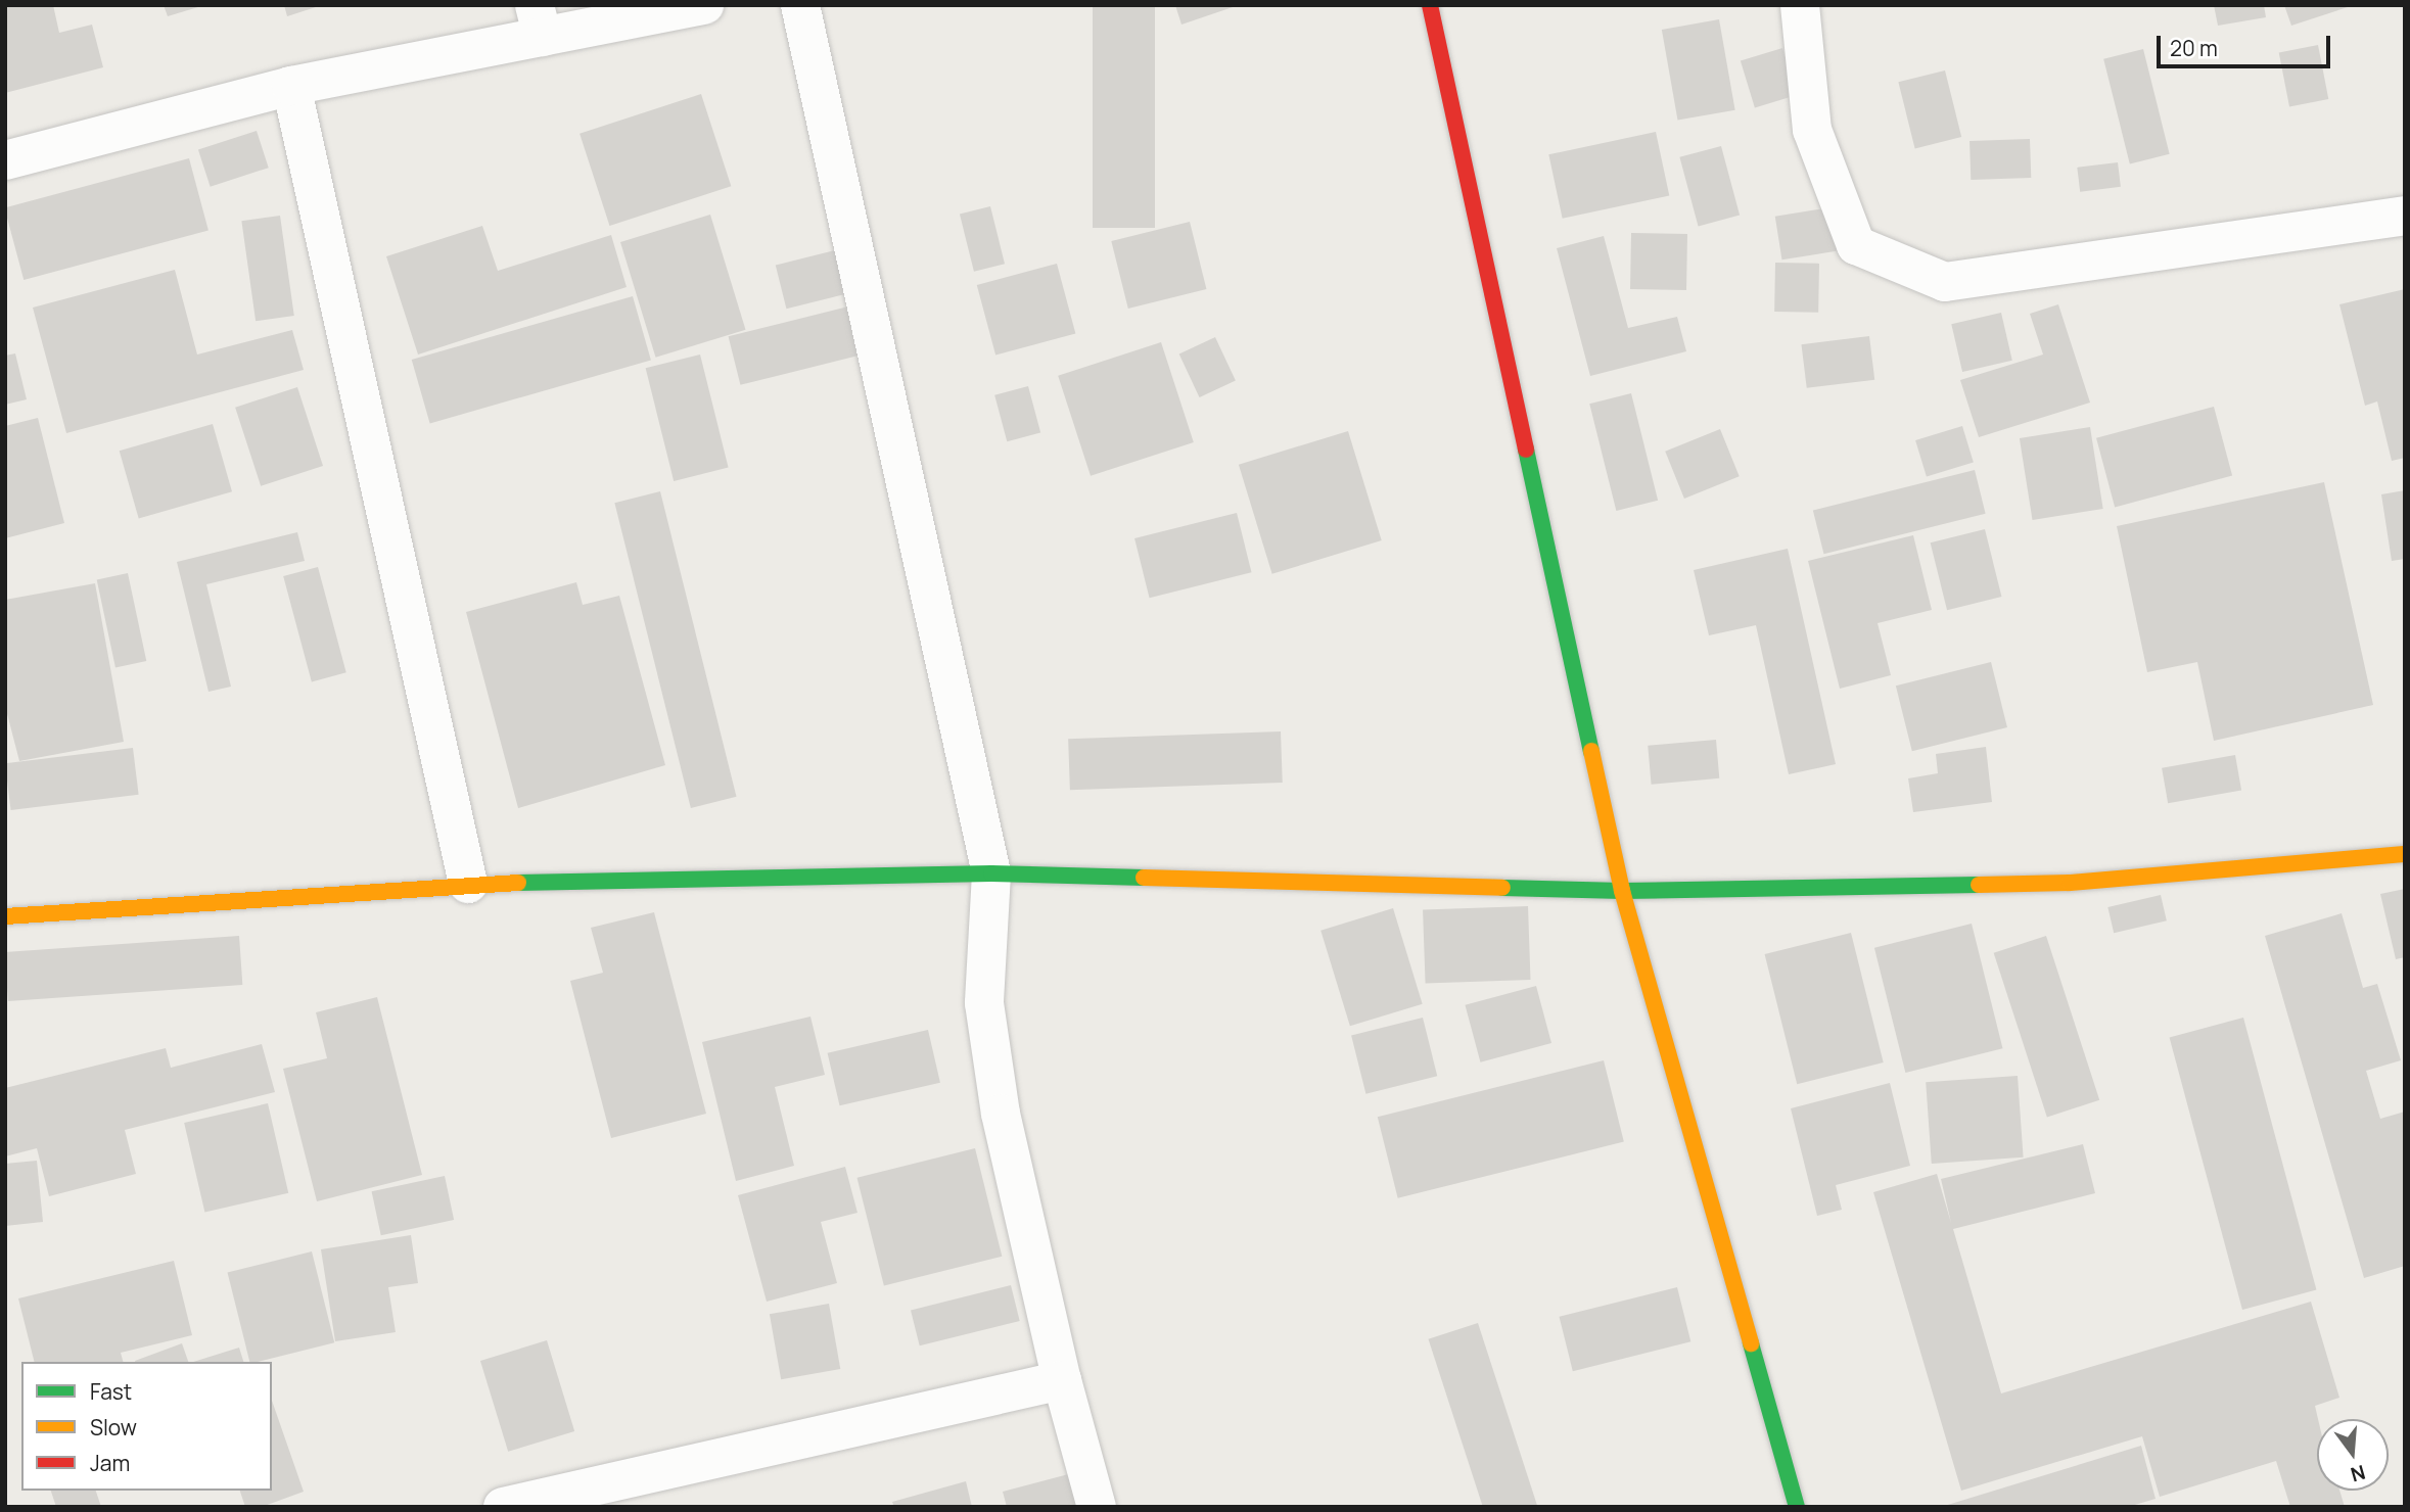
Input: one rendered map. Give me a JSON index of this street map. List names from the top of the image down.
{
  "legend": ["Fast", "Slow", "Jam"],
  "scale_bar": "20 m",
  "north": "bottom"
}
